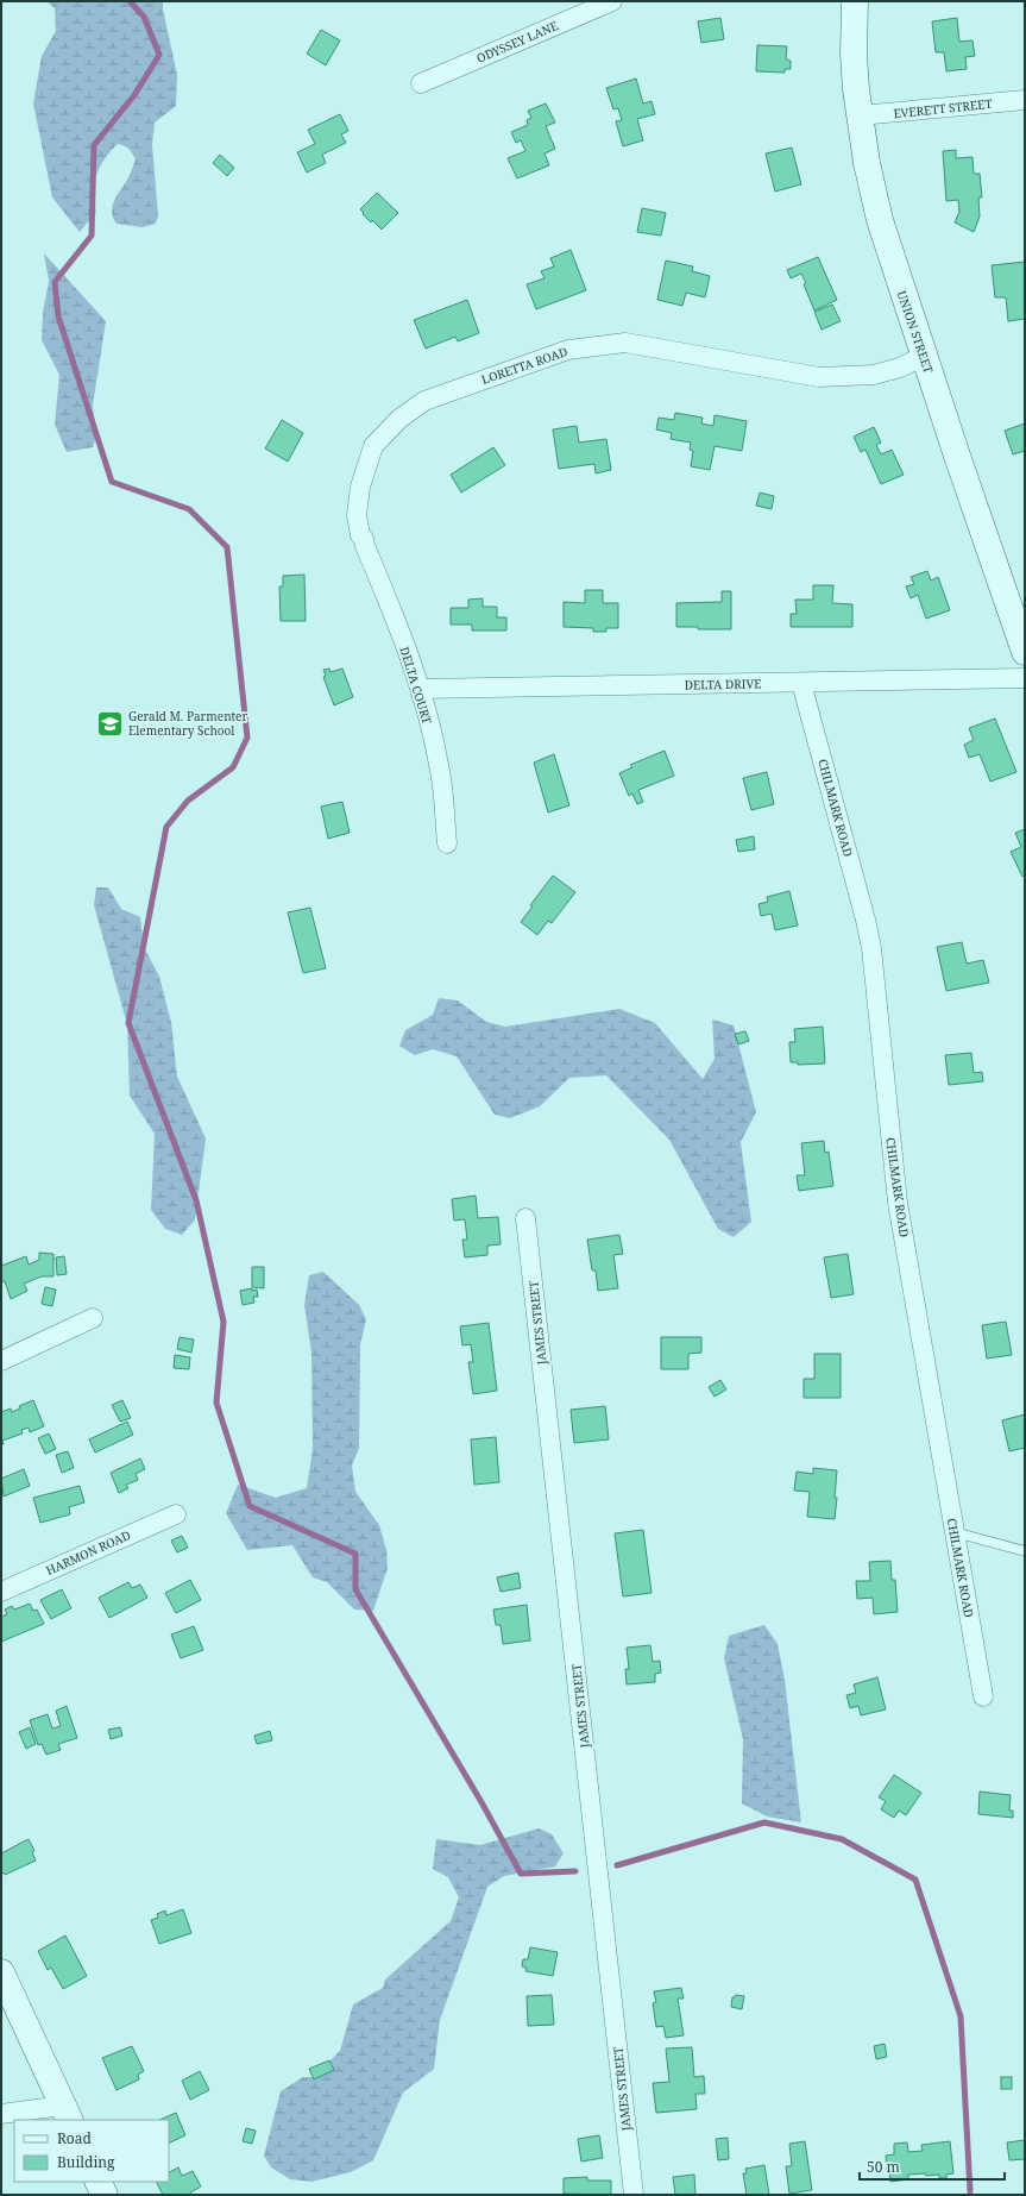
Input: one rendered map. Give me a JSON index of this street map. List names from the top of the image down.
{
  "streets": {
    "main road": ["UNION STREET"],
    "street": [
      "ODYSSEY LANE",
      "EVERETT STREET",
      "LORETTA ROAD",
      "DELTA DRIVE",
      "DELTA COURT",
      "CHILMARK ROAD",
      "JAMES STREET",
      "HARMON ROAD"
    ]
  },
  "crossings": [
    ["EVERETT STREET", "UNION STREET"],
    ["UNION STREET", "LORETTA ROAD"],
    ["LORETTA ROAD", "DELTA COURT"],
    ["DELTA DRIVE", "DELTA COURT"],
    ["DELTA DRIVE", "CHILMARK ROAD"]
  ],
  "places": {
    "school or university": ["Gerald M. Parmenter Elementary School"]
  },
  "legend": ["Road", "Building"],
  "scale_bar": "50 m"
}
